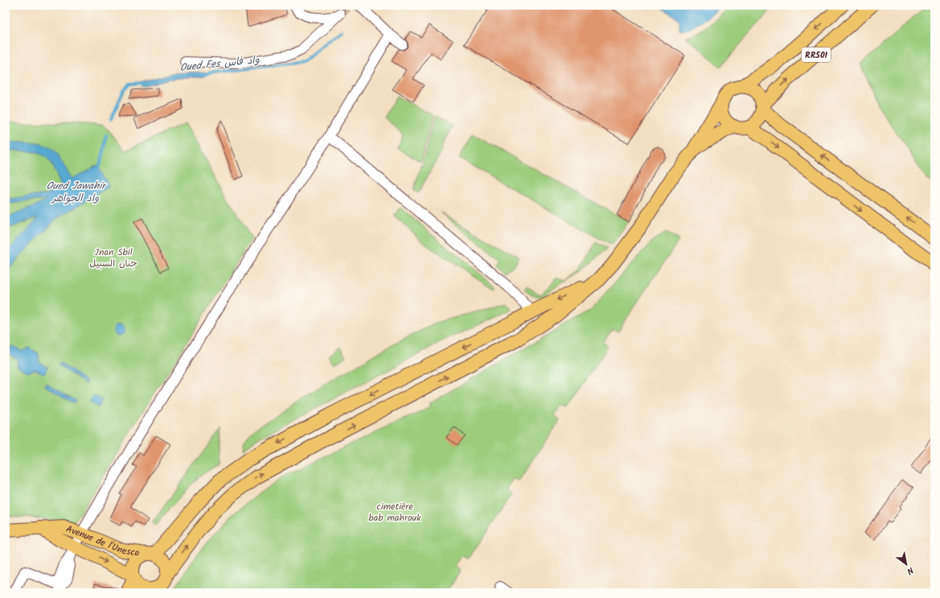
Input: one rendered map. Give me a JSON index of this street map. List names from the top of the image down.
{
  "streets": {
    "main road": ["RR501", "Avenue de l'Unesco"]
  },
  "water": ["Oued Fes واد فاس", "Oued Jawahir واد الجواهر"],
  "parks": ["Jnan Sbil جنان السبيل", "cimetière bab mahrouk"],
  "north": "bottom right"
}
